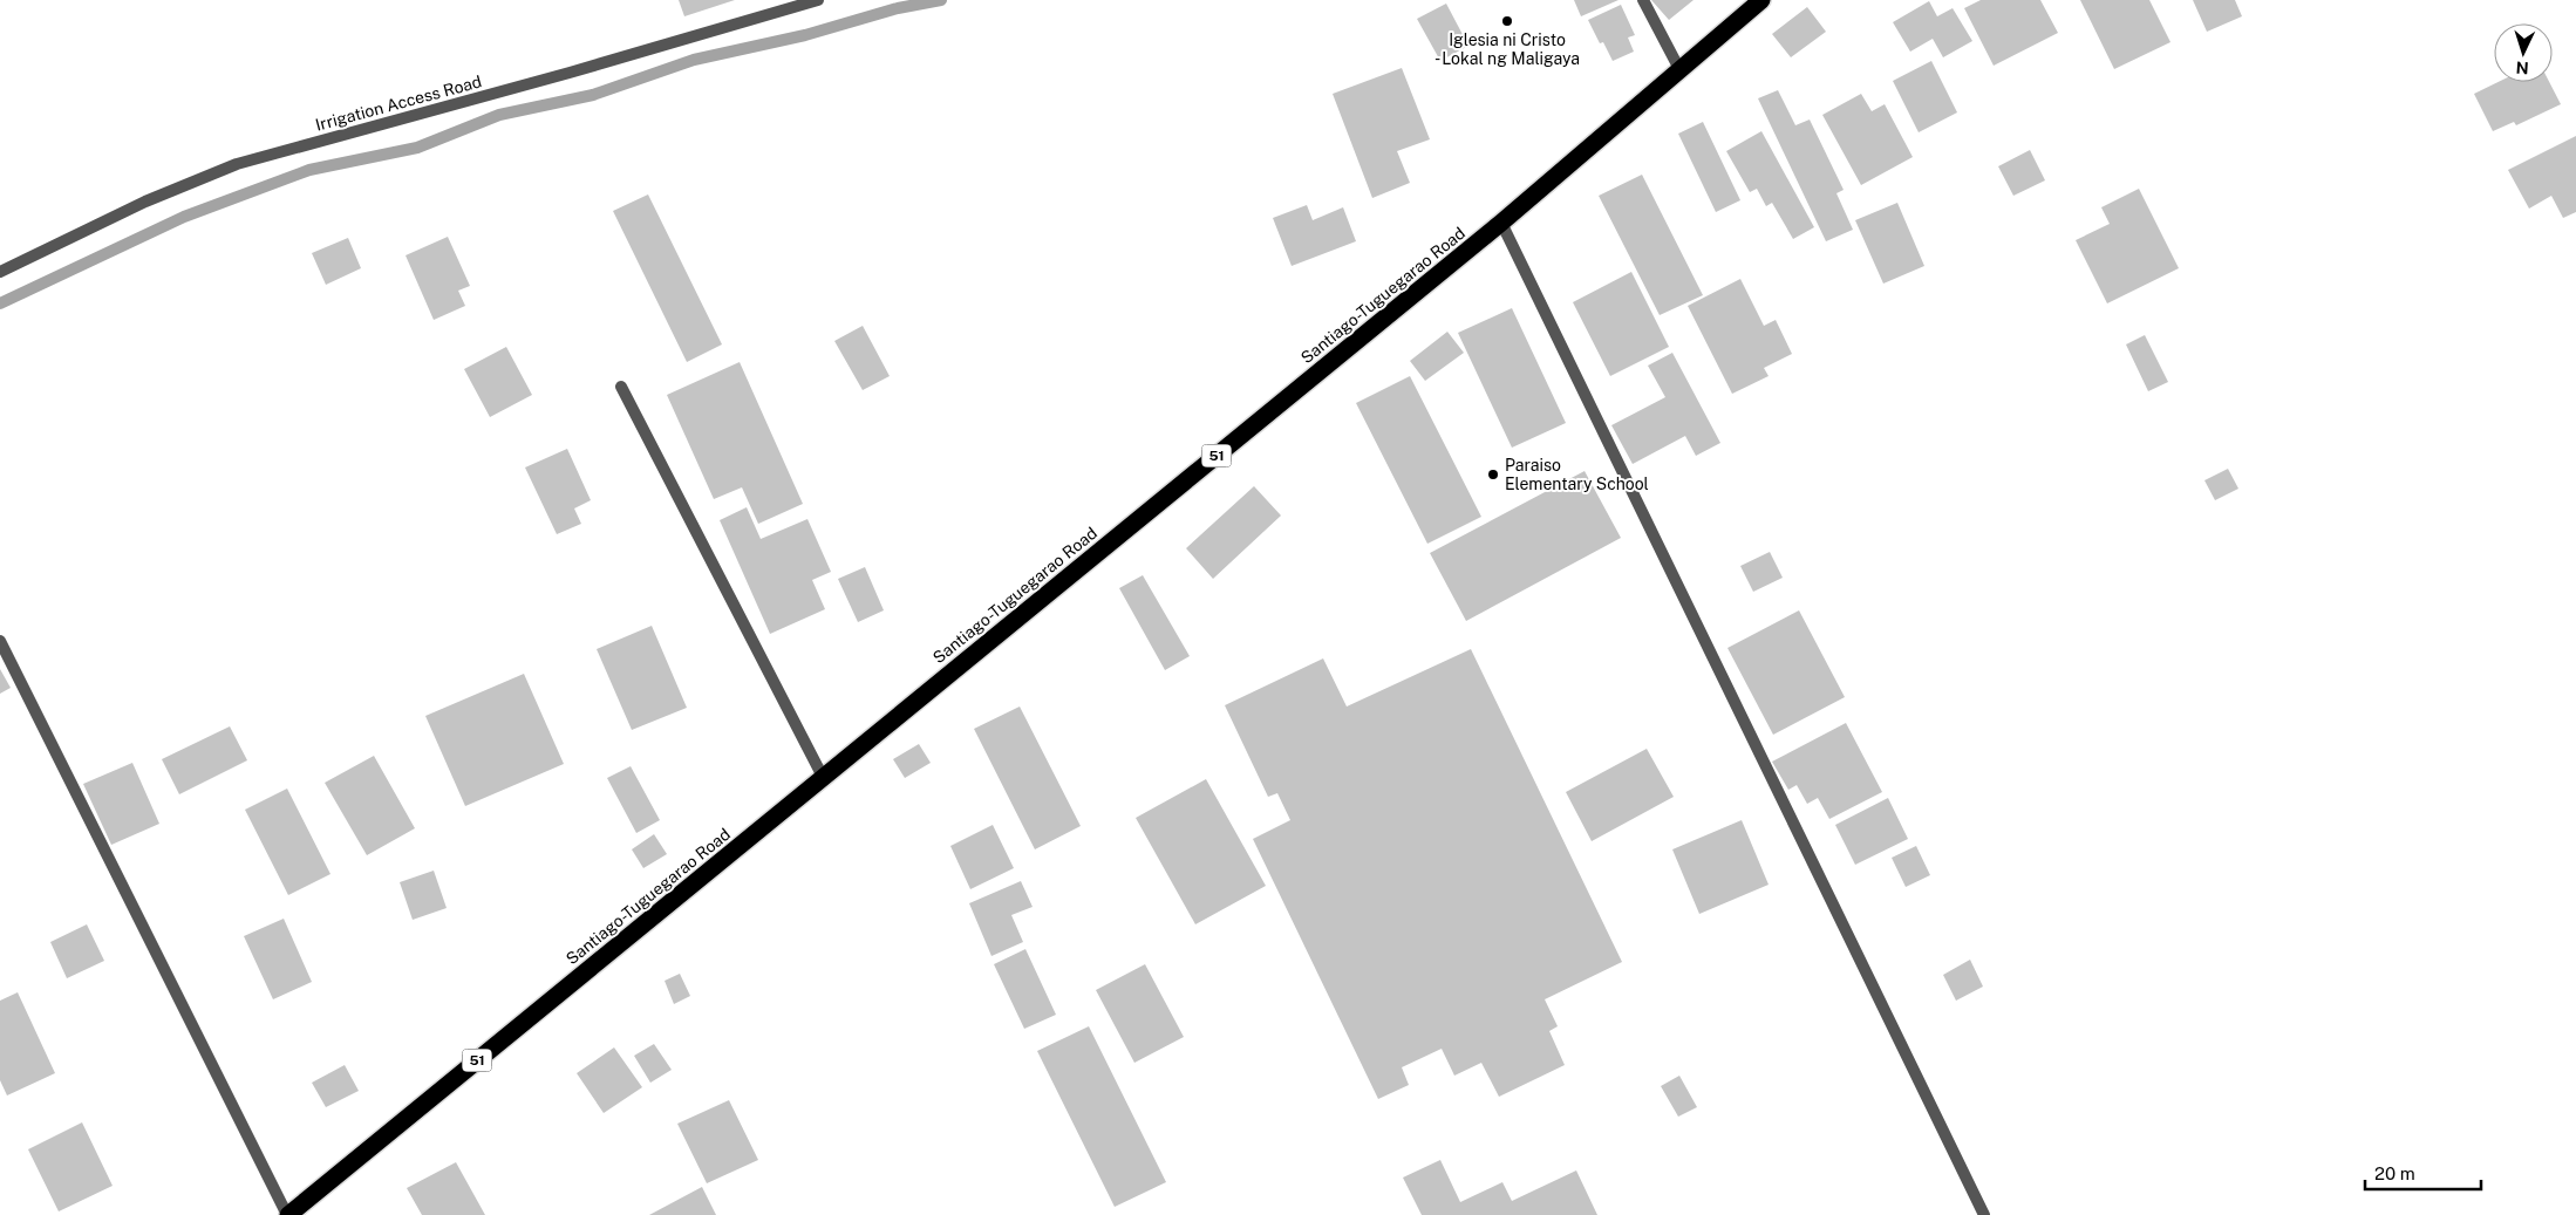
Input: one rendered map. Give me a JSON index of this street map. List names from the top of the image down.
{
  "streets": {
    "highway": ["Santiago-Tuguegarao Road", "51"],
    "street": ["Irrigation Access Road"]
  },
  "places": ["Iglesia ni Cristo - Lokal ng Maligaya", "Paraiso Elementary School"],
  "scale_bar": "20 m",
  "north": "bottom"
}
